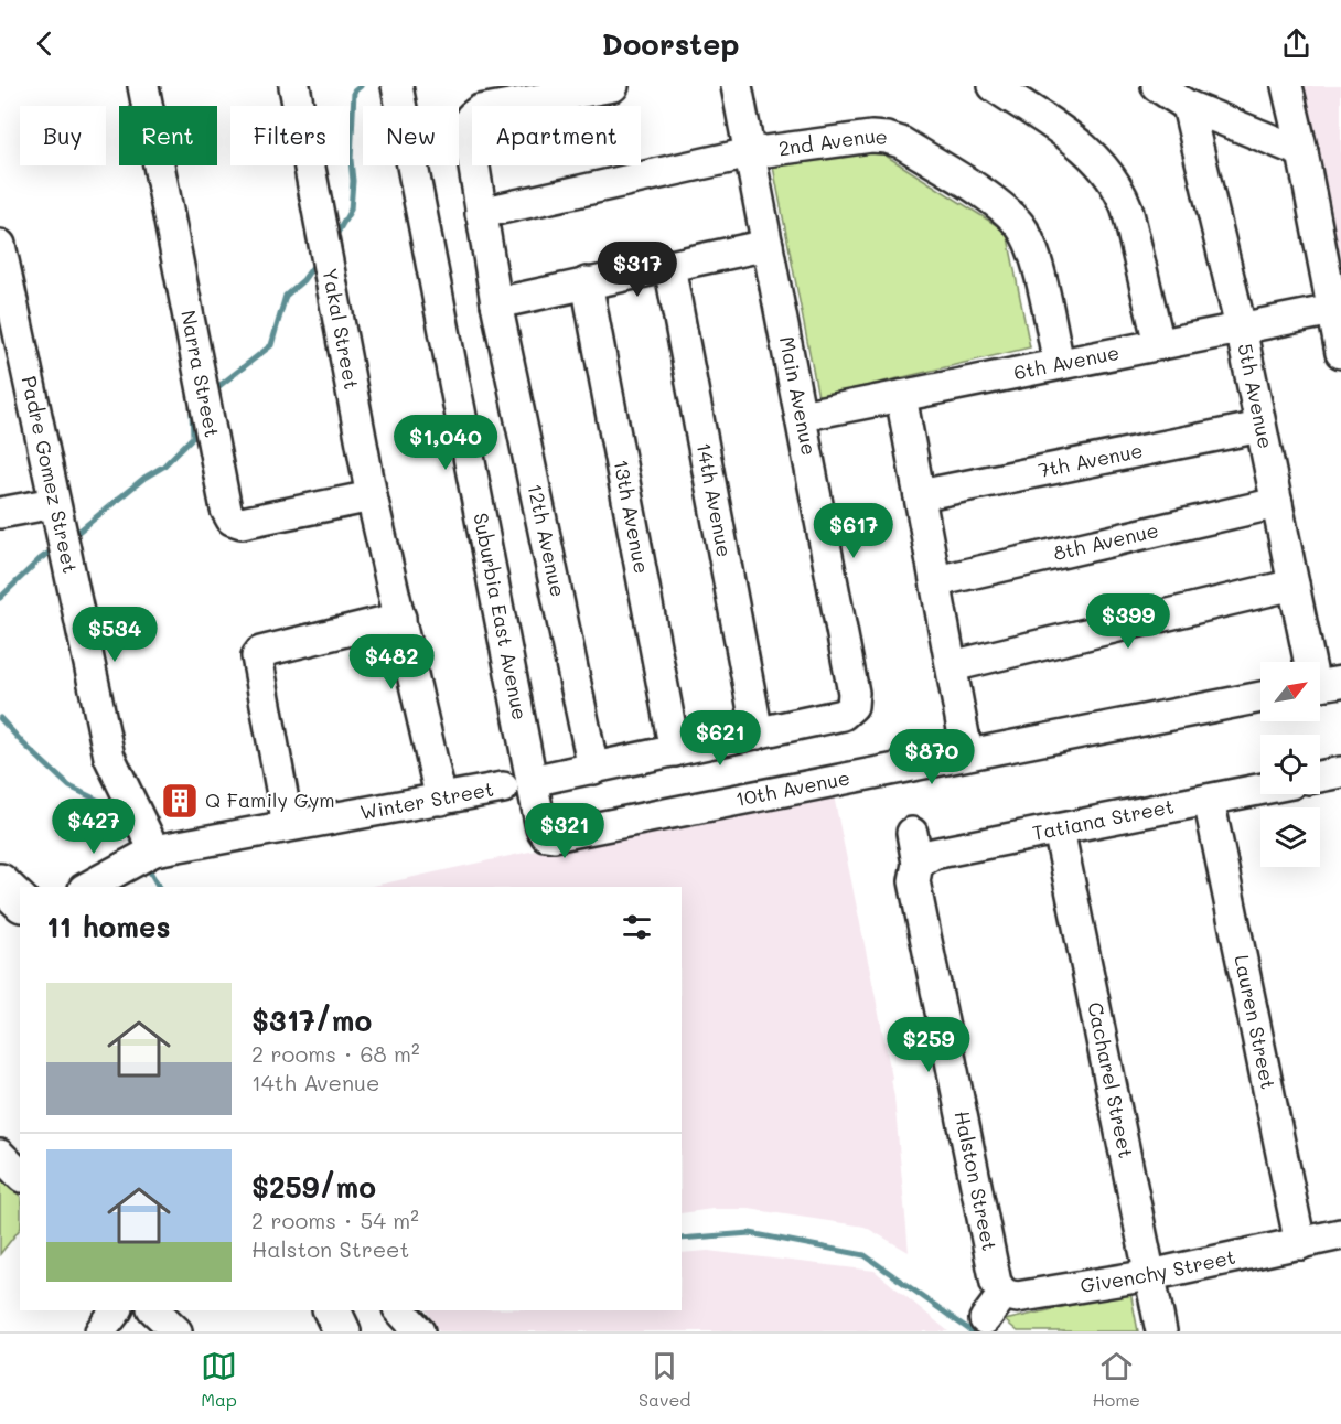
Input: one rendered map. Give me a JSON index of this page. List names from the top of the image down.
{
  "streets": {
    "street": [
      "2nd Avenue",
      "Yakal Street",
      "6th Avenue",
      "Narra Street",
      "Main Avenue",
      "5th Avenue",
      "7th Avenue",
      "Padre Gomez Street",
      "14th Avenue",
      "13th Avenue",
      "12th Avenue",
      "8th Avenue",
      "Suburbia East Avenue",
      "10th Avenue",
      "Winter Street",
      "Tatiana Street",
      "Lauren Street",
      "Cacharel Street",
      "Halston Street",
      "Givenchy Street"
    ]
  },
  "crossings": [
    ["2nd Avenue", "6th Avenue"],
    ["2nd Avenue", "Main Avenue"],
    ["2nd Avenue", "12th Avenue"],
    ["Yakal Street", "Narra Street"],
    ["Yakal Street", "Winter Street"],
    ["6th Avenue", "Main Avenue"],
    ["6th Avenue", "5th Avenue"],
    ["Main Avenue", "14th Avenue"],
    ["5th Avenue", "7th Avenue"],
    ["5th Avenue", "8th Avenue"],
    ["Padre Gomez Street", "Winter Street"],
    ["Suburbia East Avenue", "10th Avenue"],
    ["Tatiana Street", "Lauren Street"],
    ["Tatiana Street", "Cacharel Street"],
    ["Tatiana Street", "Halston Street"],
    ["Lauren Street", "Givenchy Street"],
    ["Cacharel Street", "Givenchy Street"],
    ["Halston Street", "Givenchy Street"]
  ],
  "places": {
    "building": ["Q Family Gym"]
  },
  "north": "top right",
  "page": {
    "header": "Doorstep",
    "chip": [
      "Buy",
      "Rent",
      "Filters",
      "New",
      "Apartment"
    ],
    "price": [
      "$317",
      "$1,040",
      "$617",
      "$399",
      "$534",
      "$482",
      "$621",
      "$870",
      "$427",
      "$321",
      "$259"
    ],
    "heading": "11 homes",
    "list": [
      {
        "name": "$317/mo",
        "note": "2 rooms · 68 m² · 14th Avenue"
      },
      {
        "name": "$259/mo",
        "note": "2 rooms · 54 m² · Halston Street"
      }
    ],
    "tabs": ["Map", "Saved", "Home"]
  }
}
